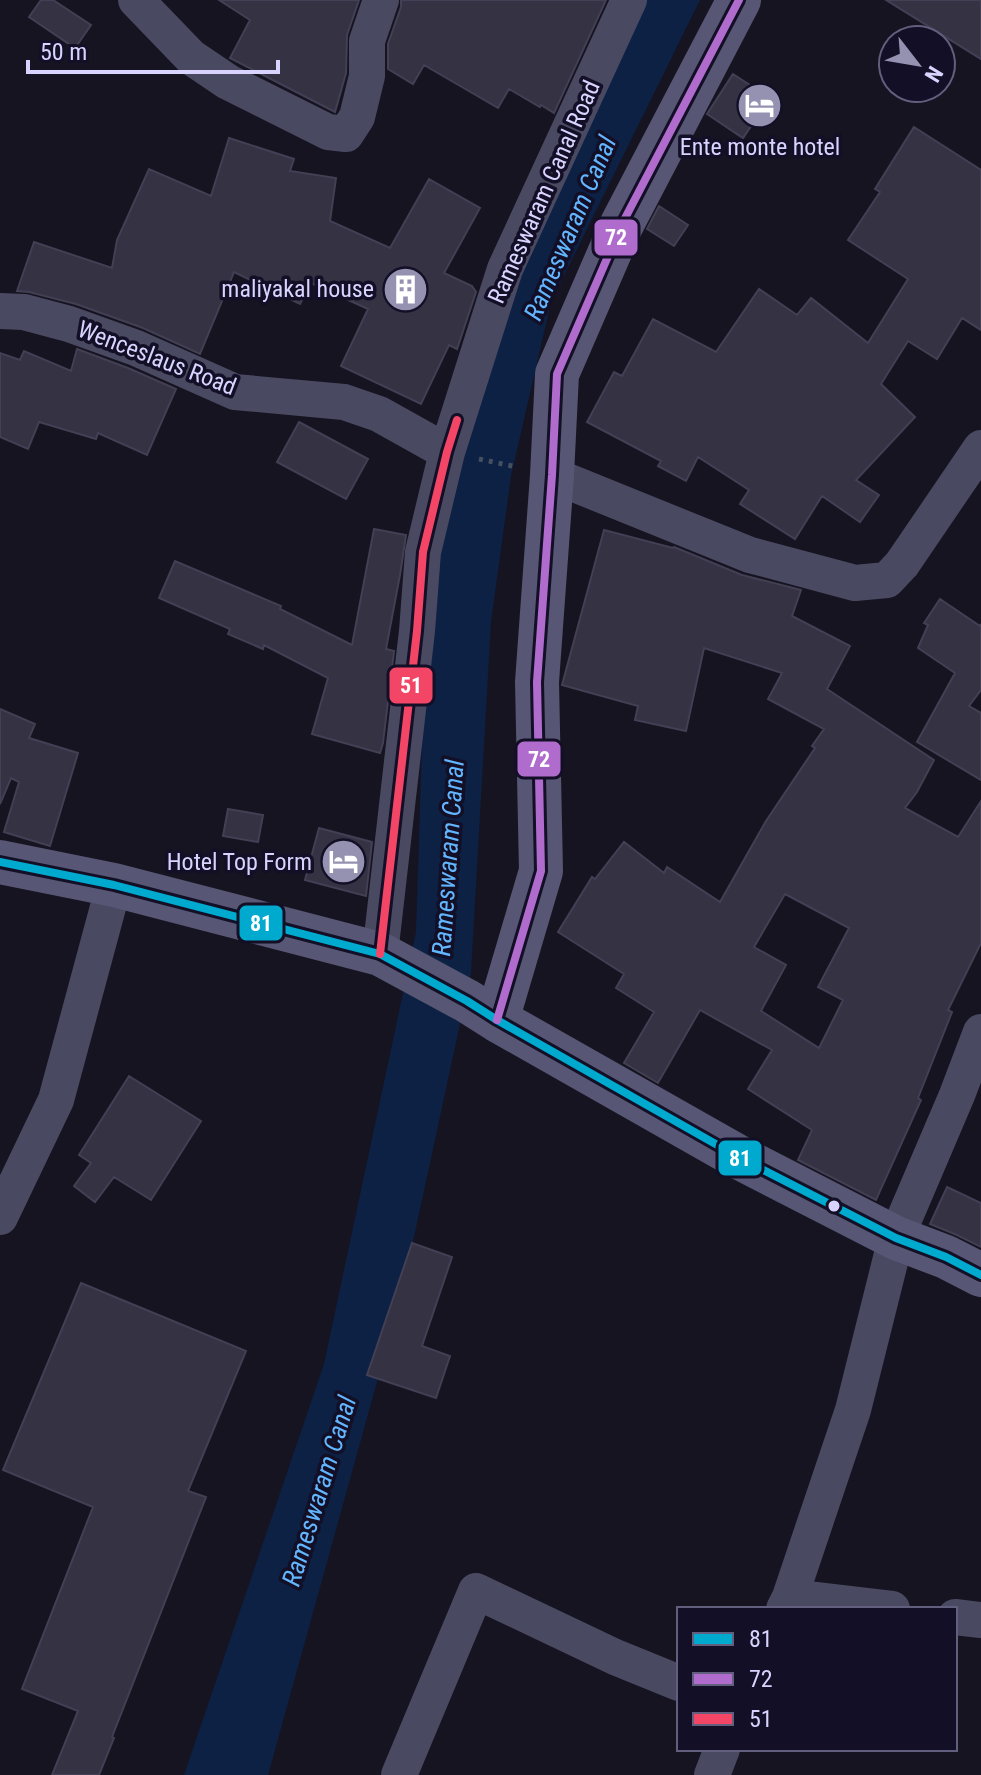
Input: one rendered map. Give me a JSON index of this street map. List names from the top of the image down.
{
  "streets": {
    "street": ["Rameswaram Canal Road", "Wenceslaus Road"]
  },
  "crossings": [
    ["Rameswaram Canal Road", "Wenceslaus Road"]
  ],
  "water": ["Rameswaram Canal"],
  "places": {
    "hotel": ["Ente monte hotel", "Hotel Top Form"],
    "building": ["maliyakal house"]
  },
  "lines": ["transit line 72", "transit line 51", "transit line 81"],
  "legend": ["81", "72", "51"],
  "scale_bar": "50 m",
  "north": "bottom right"
}
